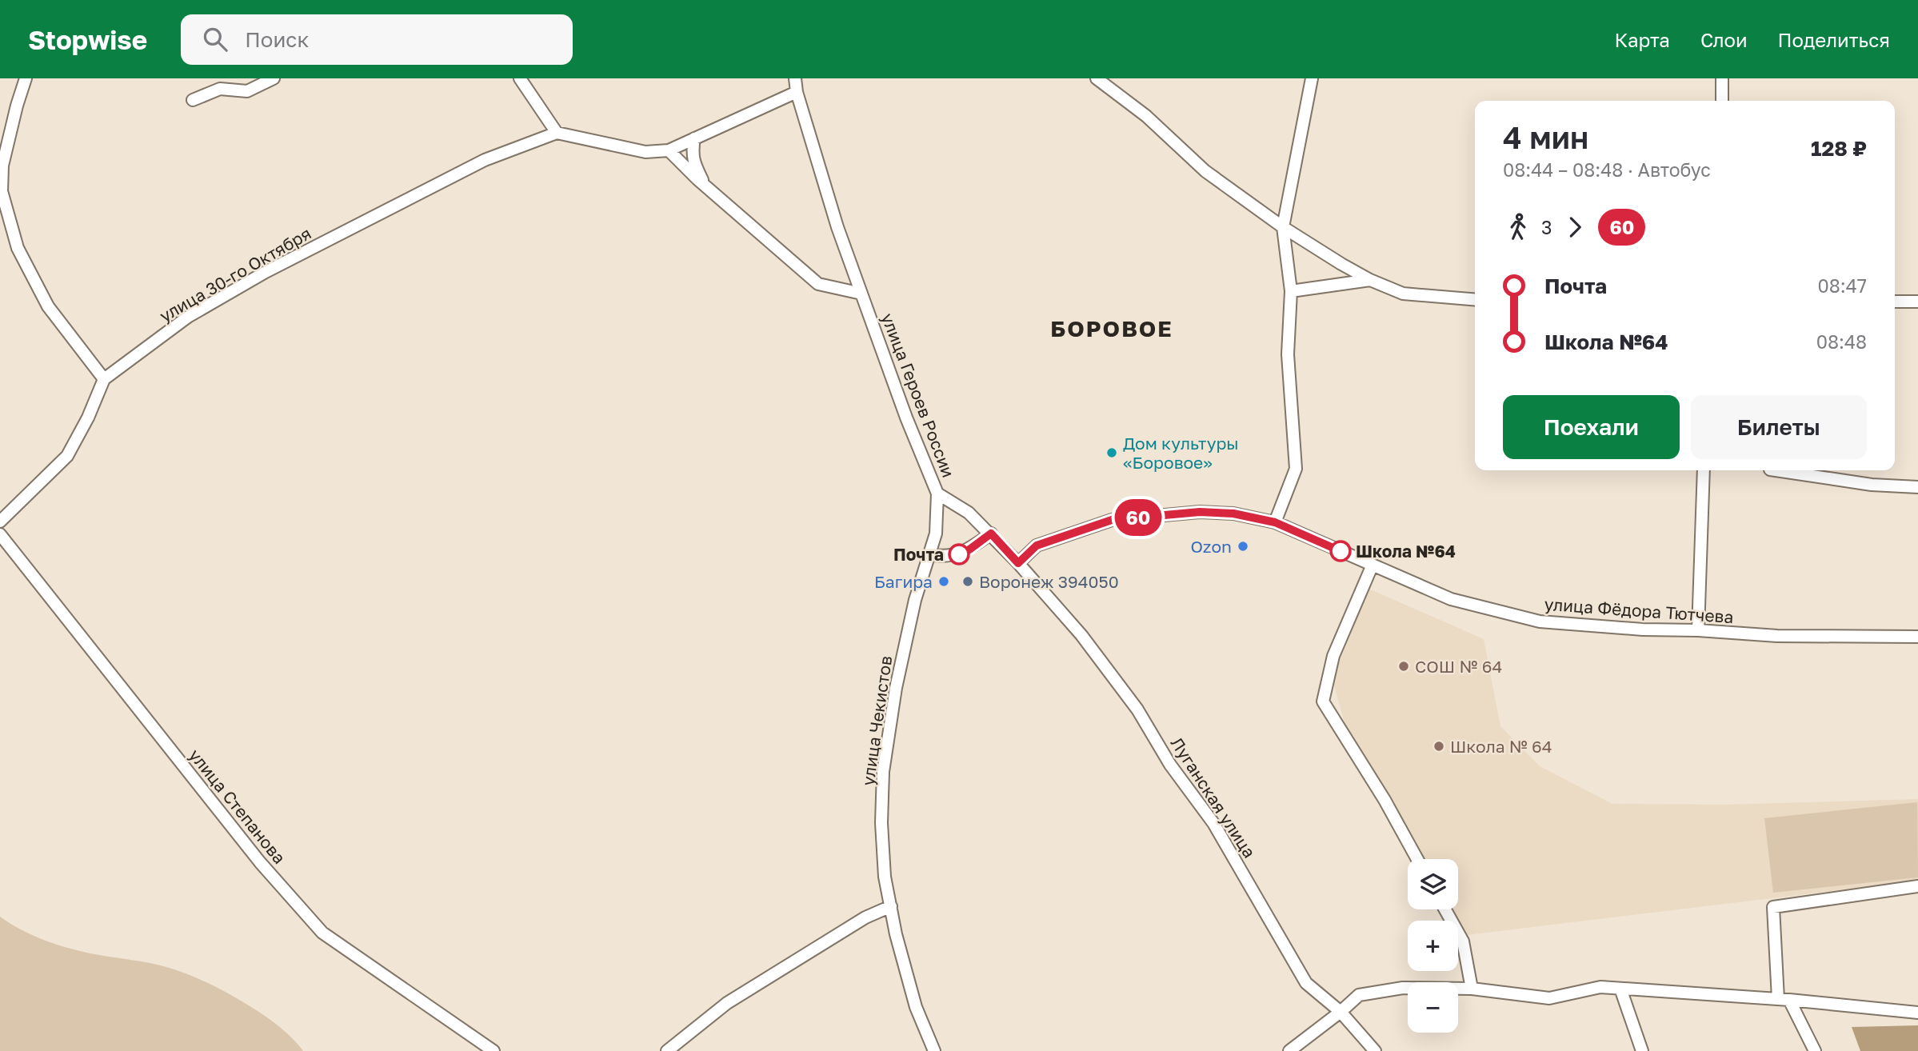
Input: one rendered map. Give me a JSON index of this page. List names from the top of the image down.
{
  "streets": {
    "street": [
      "улица 30-го Октября",
      "улица Героев России",
      "улица Фёдора Тютчева",
      "улица Чекистов",
      "Луганская улица",
      "улица Степанова"
    ]
  },
  "crossings": [
    ["улица Героев России", "улица Чекистов"],
    ["улица Героев России", "Луганская улица"]
  ],
  "districts": ["БОРОВОЕ"],
  "places": [
    "Дом культуры «Боровое»",
    "Ozon",
    "Школа №64",
    "Почта",
    "Багира",
    "Воронеж 394050",
    "СОШ № 64",
    "Школа № 64"
  ],
  "lines": ["bus line 60"],
  "page": {
    "header": "Stopwise",
    "search": "Поиск",
    "nav": ["Карта", "Слои", "Поделиться"],
    "on_map": "60",
    "heading": ["4 мин", "08:44 – 08:48 · Автобус", "128 ₽"],
    "legs": ["3", "60"],
    "list": [
      {
        "name": "Почта",
        "value": "08:47"
      },
      {
        "name": "Школа №64",
        "value": "08:48"
      }
    ],
    "buttons": ["Поехали", "Билеты"],
    "map_buttons": ["+", "−"]
  }
}
